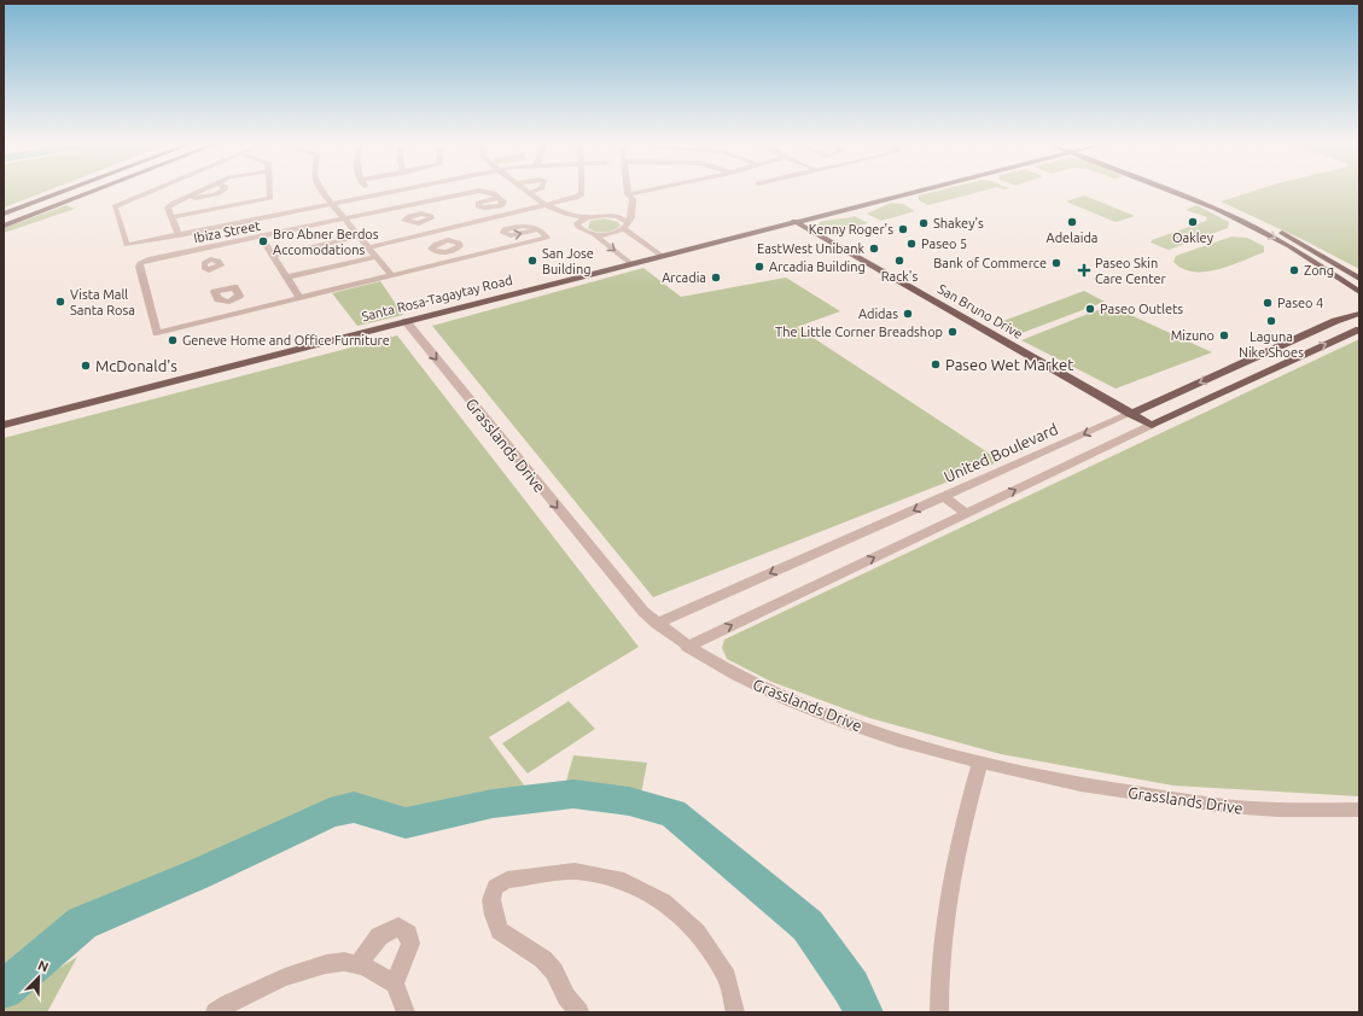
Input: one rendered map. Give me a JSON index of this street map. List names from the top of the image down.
{
  "streets": {
    "main road": ["Santa Rosa-Tagaytay Road", "San Bruno Drive", "United Boulevard"],
    "street": ["Ibiza Street", "Grasslands Drive"]
  },
  "crossings": [
    ["Santa Rosa-Tagaytay Road", "San Bruno Drive"],
    ["Santa Rosa-Tagaytay Road", "Grasslands Drive"],
    ["San Bruno Drive", "United Boulevard"],
    ["Grasslands Drive", "United Boulevard"]
  ],
  "one_way": ["United Boulevard"],
  "places": {
    "other": [
      "Adelaida",
      "Oakley",
      "Shakey's",
      "Kenny Roger's",
      "Bro Abner Berdos Accomodations",
      "Paseo 5",
      "EastWest Unibank",
      "San Jose Building",
      "Rack's",
      "Bank of Commerce",
      "Arcadia Building",
      "Zong",
      "Arcadia",
      "Vista Mall Santa Rosa",
      "Paseo 4",
      "Paseo Outlets",
      "Adidas",
      "Laguna Nike Shoes",
      "The Little Corner Breadshop",
      "Mizuno",
      "Geneve Home and Office Furniture",
      "Paseo Wet Market",
      "McDonald's"
    ],
    "health": ["Paseo Skin Care Center"]
  },
  "north": "top right"
}
